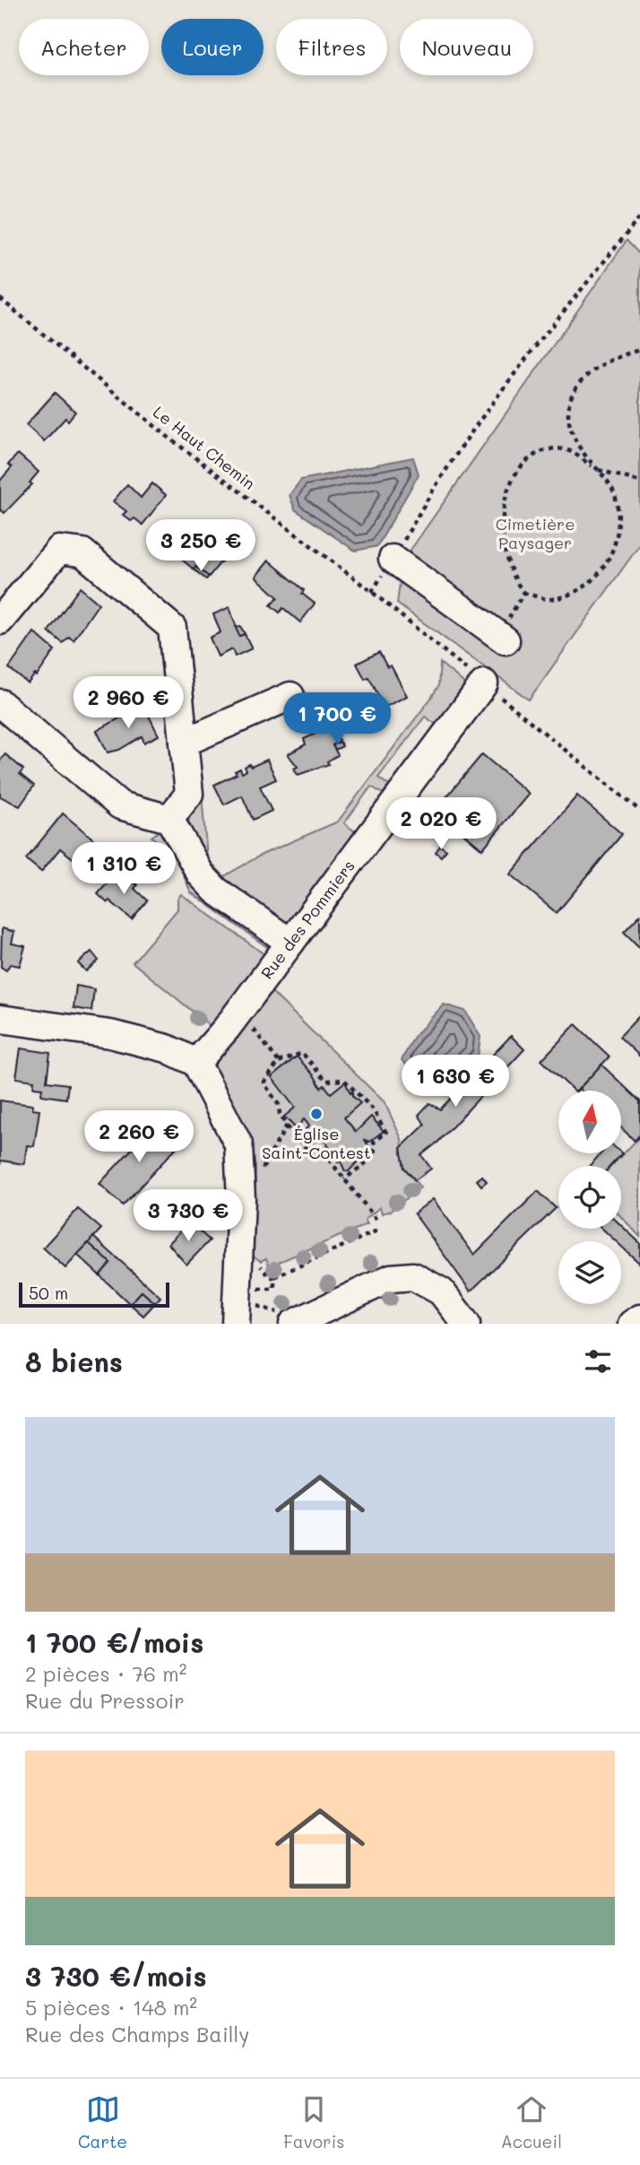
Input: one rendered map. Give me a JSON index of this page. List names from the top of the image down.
{
  "streets": {
    "street": ["Rue des Pommiers"],
    "path": ["Le Haut Chemin"]
  },
  "parks": ["Cimetière Paysager"],
  "places": ["Église Saint-Contest"],
  "scale_bar": "50 m",
  "north": "top",
  "page": {
    "chip": [
      "Acheter",
      "Louer",
      "Filtres",
      "Nouveau"
    ],
    "price": [
      "3 250 €",
      "2 960 €",
      "1 700 €",
      "2 020 €",
      "1 310 €",
      "1 630 €",
      "2 260 €",
      "3 730 €"
    ],
    "scale": "50 m",
    "heading": "8 biens",
    "list": [
      {
        "name": "1 700 €/mois",
        "note": "2 pièces · 76 m² · Rue du Pressoir"
      },
      {
        "name": "3 730 €/mois",
        "note": "5 pièces · 148 m² · Rue des Champs Bailly"
      }
    ],
    "tabs": ["Carte", "Favoris", "Accueil"]
  }
}
